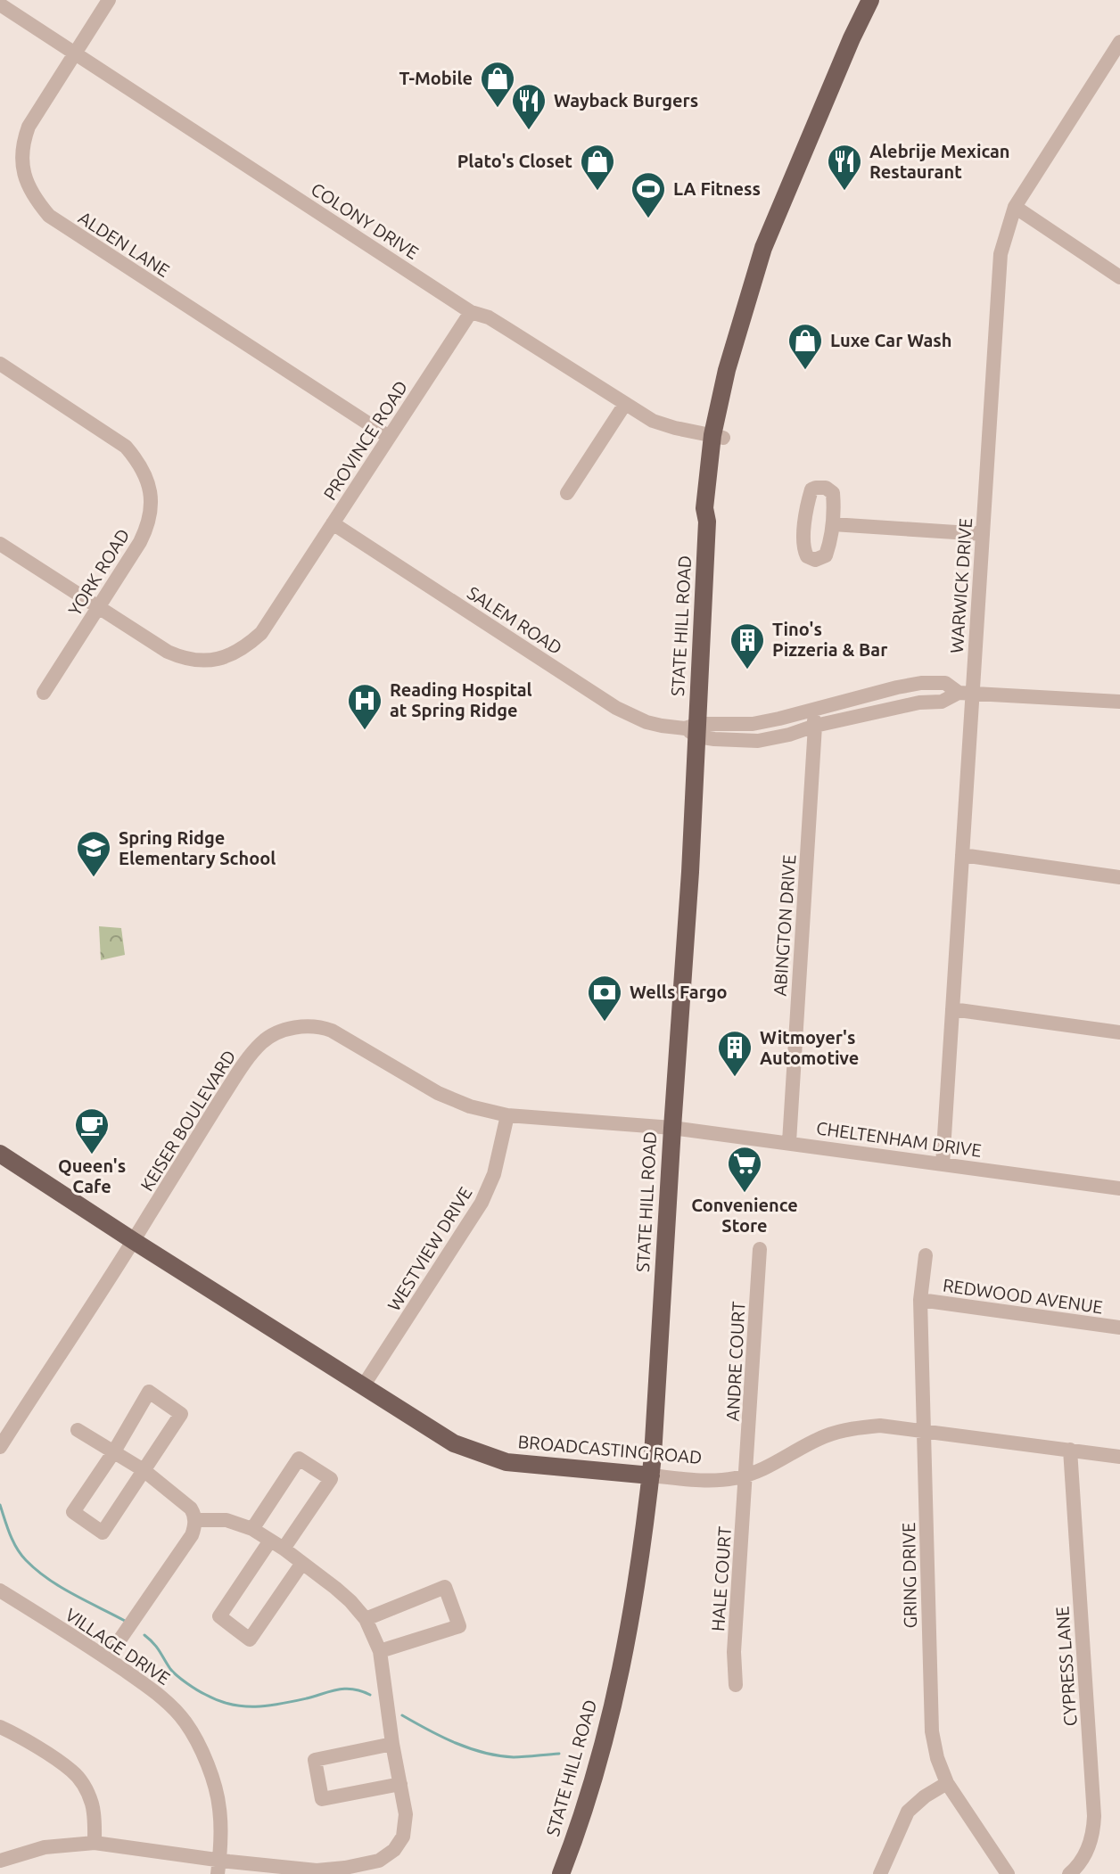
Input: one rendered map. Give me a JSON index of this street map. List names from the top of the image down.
{
  "streets": {
    "main road": ["STATE HILL ROAD", "BROADCASTING ROAD"],
    "street": [
      "COLONY DRIVE",
      "ALDEN LANE",
      "PROVINCE ROAD",
      "YORK ROAD",
      "WARWICK DRIVE",
      "SALEM ROAD",
      "ABINGTON DRIVE",
      "KEISER BOULEVARD",
      "CHELTENHAM DRIVE",
      "WESTVIEW DRIVE",
      "REDWOOD AVENUE",
      "ANDRE COURT",
      "GRING DRIVE",
      "HALE COURT",
      "VILLAGE DRIVE",
      "CYPRESS LANE"
    ]
  },
  "crossings": [
    ["COLONY DRIVE", "ALDEN LANE"],
    ["COLONY DRIVE", "PROVINCE ROAD"],
    ["COLONY DRIVE", "STATE HILL ROAD"],
    ["ALDEN LANE", "PROVINCE ROAD"],
    ["PROVINCE ROAD", "YORK ROAD"],
    ["PROVINCE ROAD", "SALEM ROAD"],
    ["WARWICK DRIVE", "SALEM ROAD"],
    ["WARWICK DRIVE", "CHELTENHAM DRIVE"],
    ["SALEM ROAD", "STATE HILL ROAD"],
    ["SALEM ROAD", "ABINGTON DRIVE"],
    ["STATE HILL ROAD", "CHELTENHAM DRIVE"],
    ["STATE HILL ROAD", "BROADCASTING ROAD"],
    ["ABINGTON DRIVE", "CHELTENHAM DRIVE"],
    ["KEISER BOULEVARD", "WESTVIEW DRIVE"],
    ["KEISER BOULEVARD", "BROADCASTING ROAD"],
    ["WESTVIEW DRIVE", "BROADCASTING ROAD"],
    ["REDWOOD AVENUE", "GRING DRIVE"],
    ["ANDRE COURT", "BROADCASTING ROAD"],
    ["ANDRE COURT", "HALE COURT"],
    ["BROADCASTING ROAD", "GRING DRIVE"],
    ["BROADCASTING ROAD", "HALE COURT"],
    ["BROADCASTING ROAD", "CYPRESS LANE"]
  ],
  "places": {
    "shop": ["T-Mobile", "Plato's Closet", "Luxe Car Wash"],
    "restaurant": ["Wayback Burgers", "Alebrije Mexican Restaurant"],
    "sports": ["LA Fitness"],
    "building": ["Tino's Pizzeria & Bar", "Witmoyer's Automotive"],
    "hospital": ["Reading Hospital at Spring Ridge"],
    "school or university": ["Spring Ridge Elementary School"],
    "bank": ["Wells Fargo"],
    "cafe": ["Queen's Cafe"],
    "supermarket": ["Convenience Store"]
  }
}
